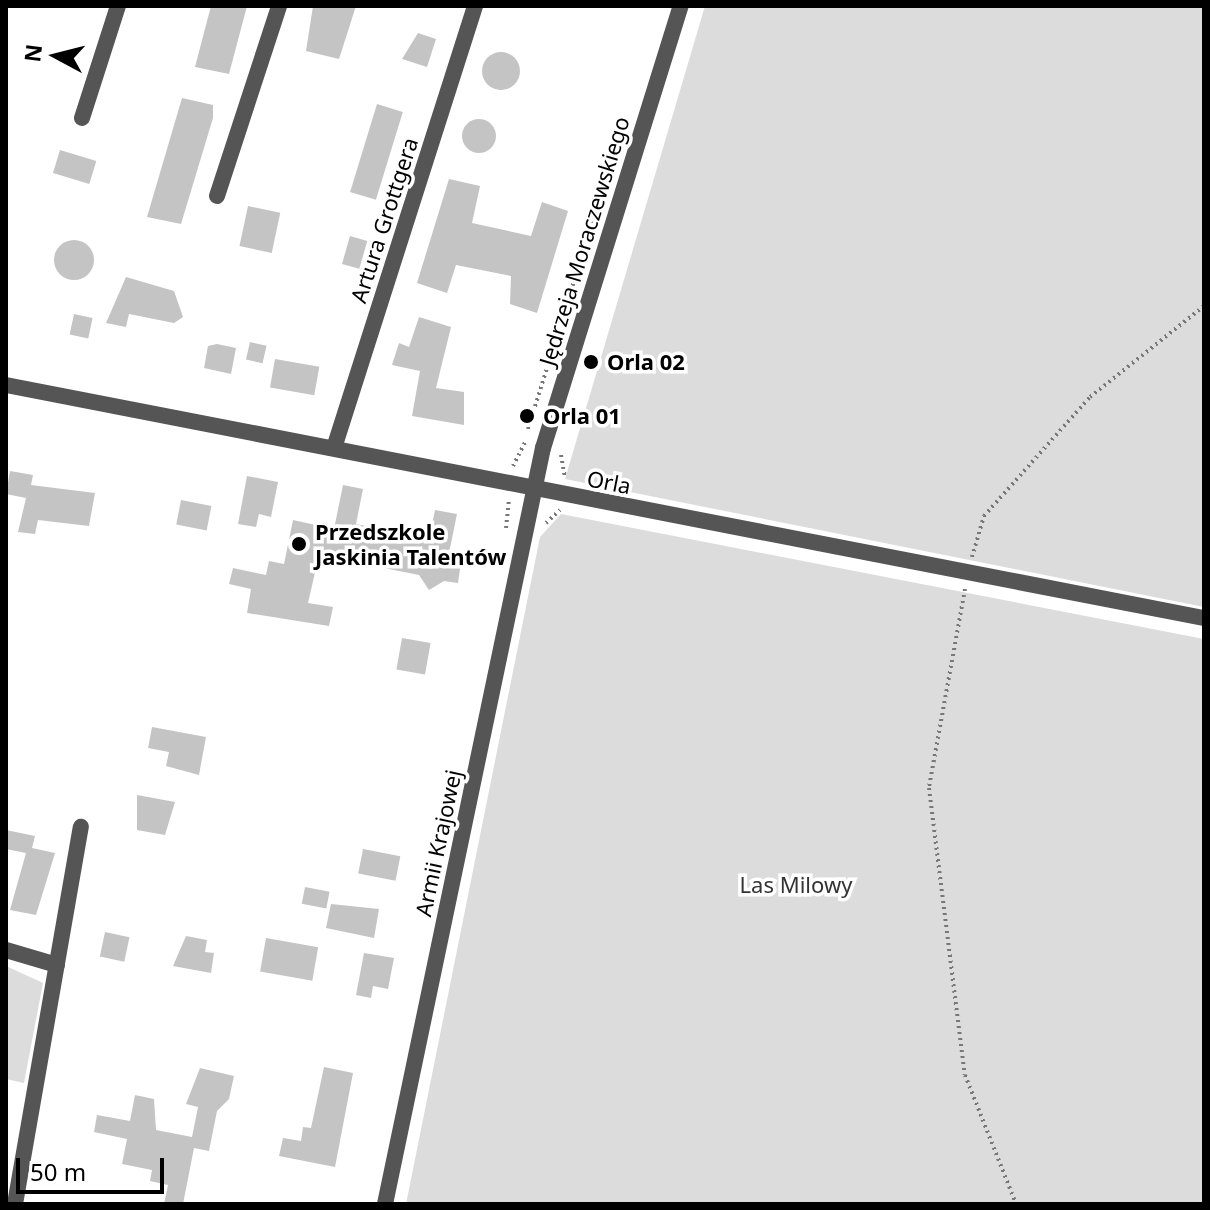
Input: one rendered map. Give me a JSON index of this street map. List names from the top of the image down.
{
  "streets": {
    "street": [
      "Artura Grottgera",
      "Jędrzeja Moraczewskiego",
      "Orla",
      "Armii Krajowej"
    ]
  },
  "crossings": [
    ["Artura Grottgera", "Orla"],
    ["Jędrzeja Moraczewskiego", "Orla"],
    ["Jędrzeja Moraczewskiego", "Armii Krajowej"],
    ["Orla", "Armii Krajowej"]
  ],
  "parks": ["Las Milowy"],
  "places": ["Orla 02", "Orla 01", "Przedszkole Jaskinia Talentów"],
  "scale_bar": "50 m",
  "north": "left"
}
